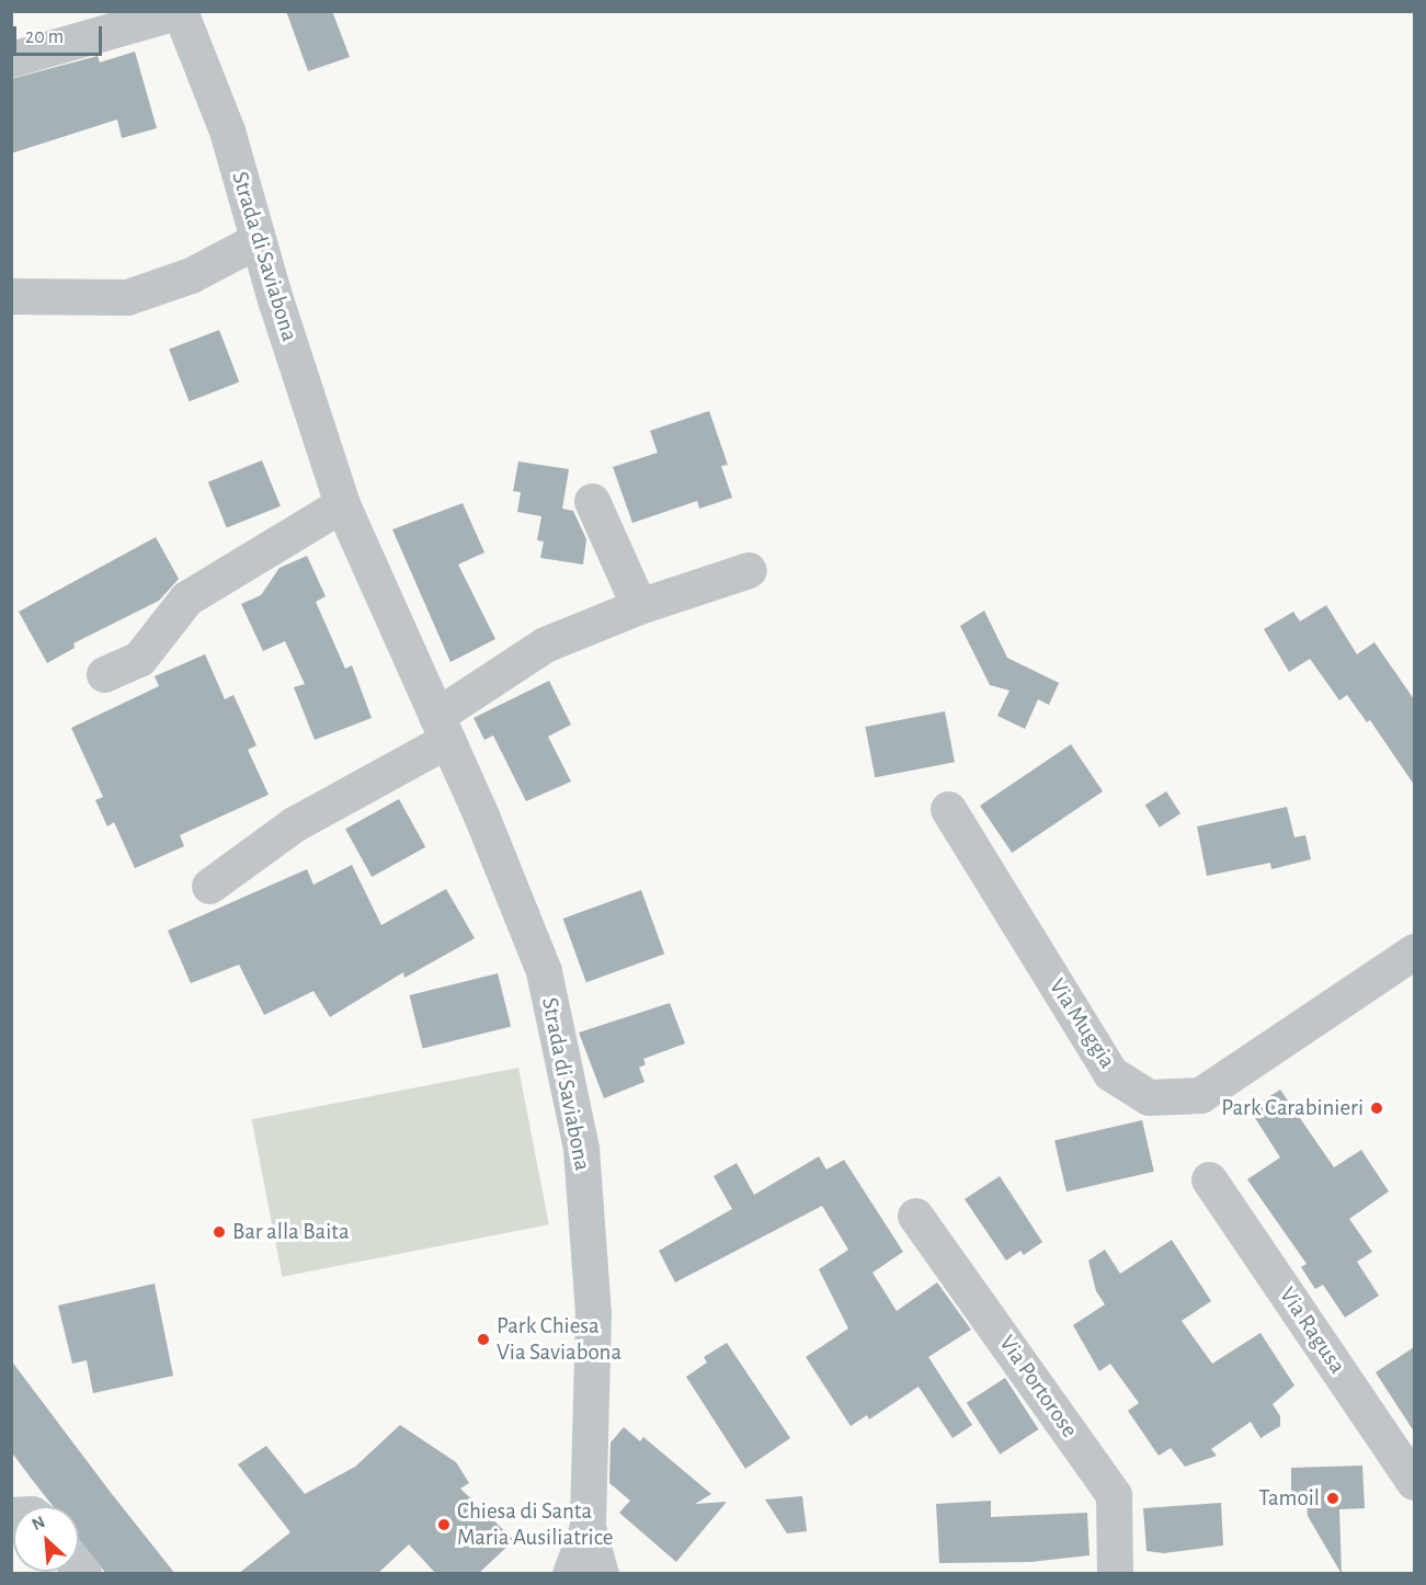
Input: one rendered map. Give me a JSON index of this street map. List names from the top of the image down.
{
  "streets": {
    "street": [
      "Strada di Saviabona",
      "Via Muggia",
      "Via Ragusa",
      "Via Portorose"
    ]
  },
  "places": [
    "Park Carabinieri",
    "Bar alla Baita",
    "Park Chiesa Via Saviabona",
    "Tamoil",
    "Chiesa di Santa Maria Ausiliatrice"
  ],
  "scale_bar": "20 m",
  "north": "top left"
}
